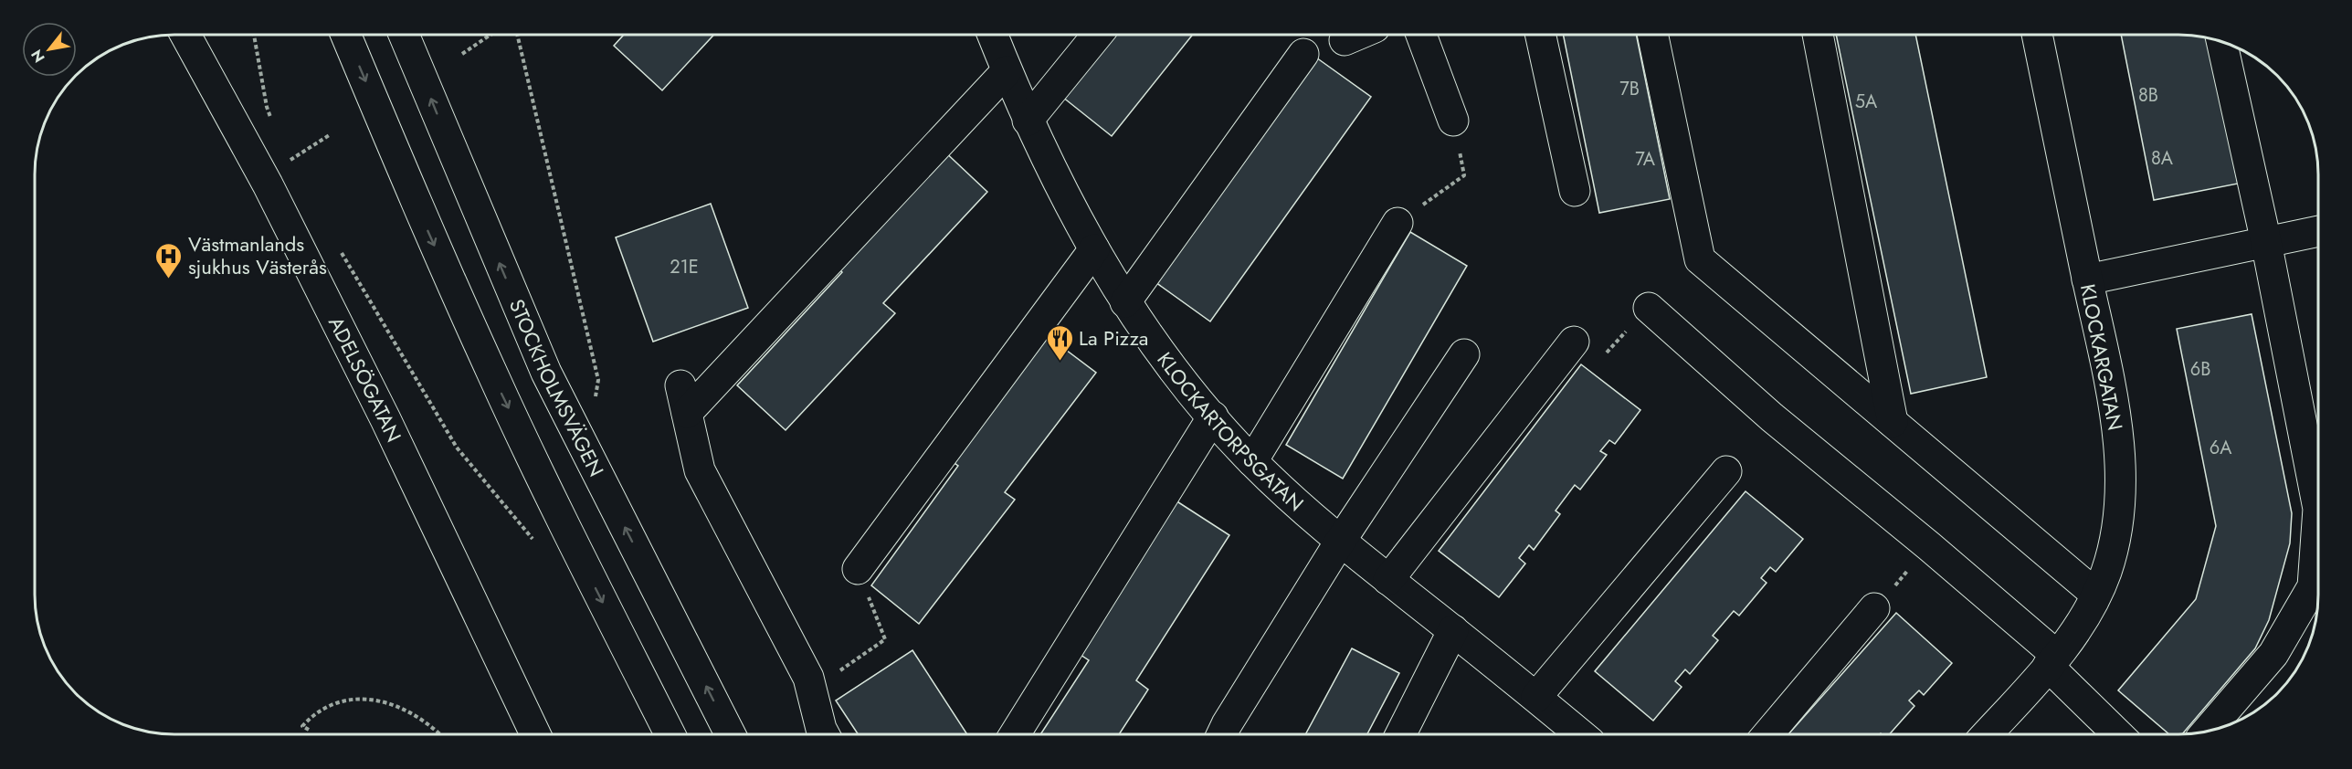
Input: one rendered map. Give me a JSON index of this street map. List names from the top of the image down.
{
  "streets": {
    "street": [
      "KLOCKARGATAN",
      "ADELSÖGATAN",
      "STOCKHOLMSVÄGEN",
      "KLOCKARTORPSGATAN"
    ]
  },
  "places": {
    "hospital": ["Västmanlands sjukhus Västerås"],
    "restaurant": ["La Pizza"]
  },
  "house_numbers": [
    "7B",
    "8B",
    "5A",
    "8A",
    "7A",
    "21E",
    "6B",
    "6A"
  ],
  "north": "bottom left"
}
